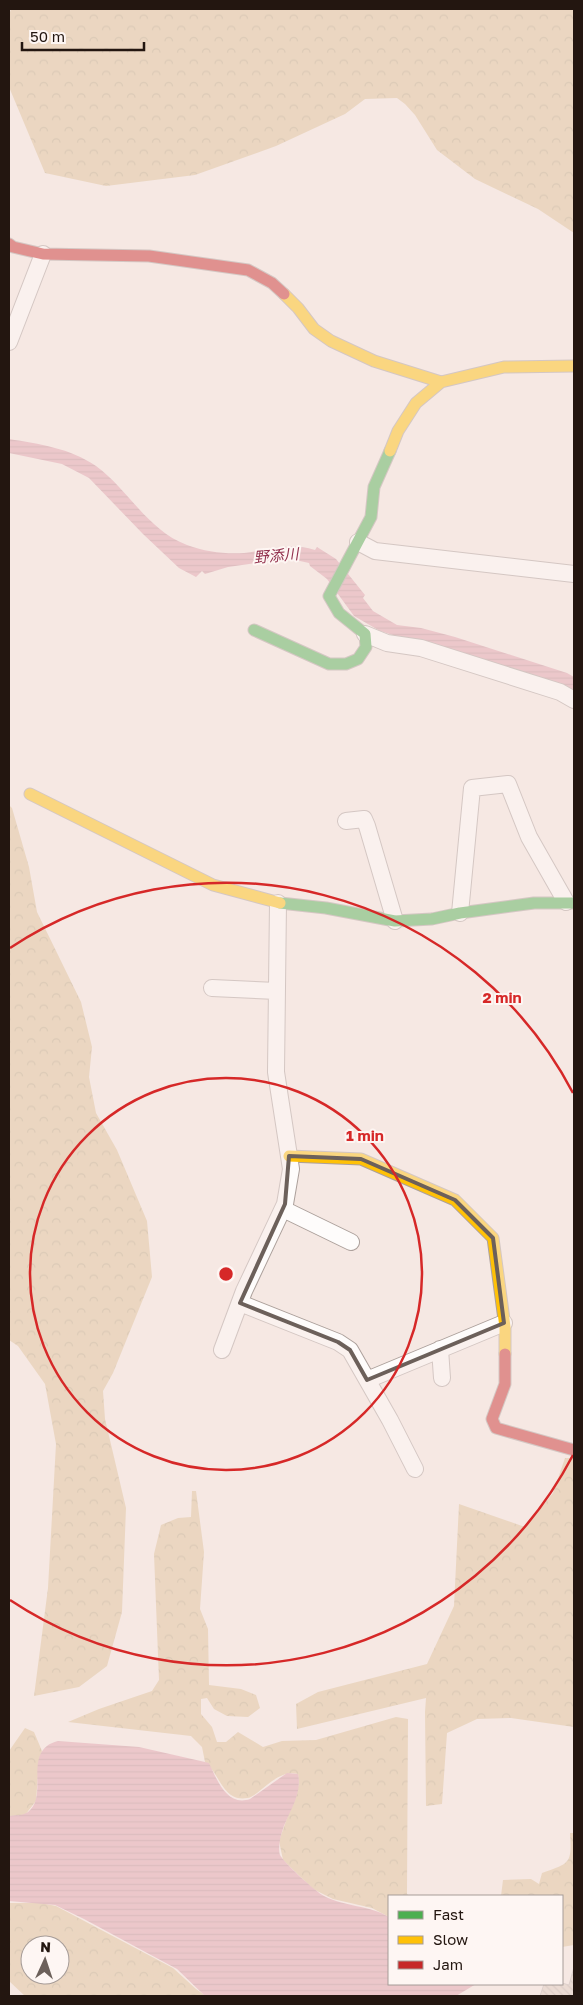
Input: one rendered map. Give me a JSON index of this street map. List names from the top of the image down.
{
  "water": ["野添川"],
  "legend": ["Fast", "Slow", "Jam"],
  "scale_bar": "50 m",
  "north": "top",
  "rings": ["2 min", "1 min"]
}
